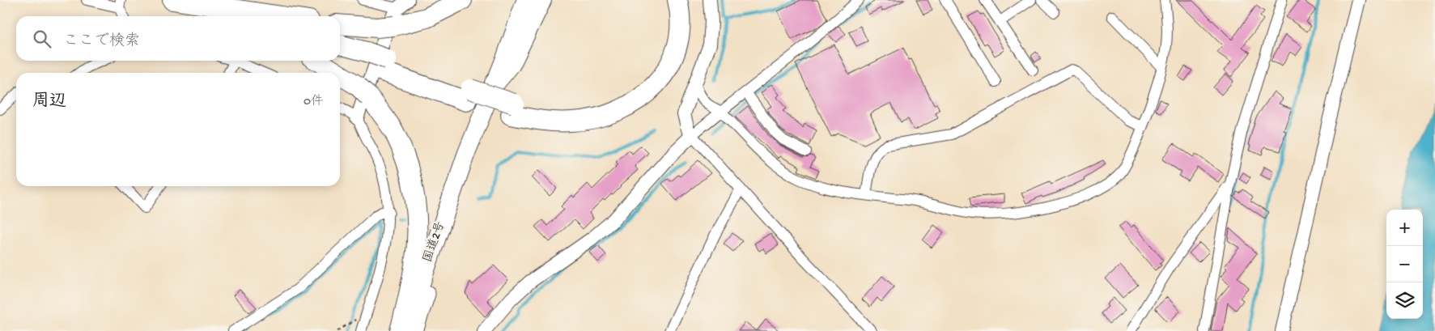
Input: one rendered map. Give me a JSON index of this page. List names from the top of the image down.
{
  "streets": {
    "highway": ["国道2号"]
  },
  "page": {
    "search": "ここで検索",
    "heading": ["周辺", "0件"],
    "map_buttons": ["+", "−"]
  }
}
